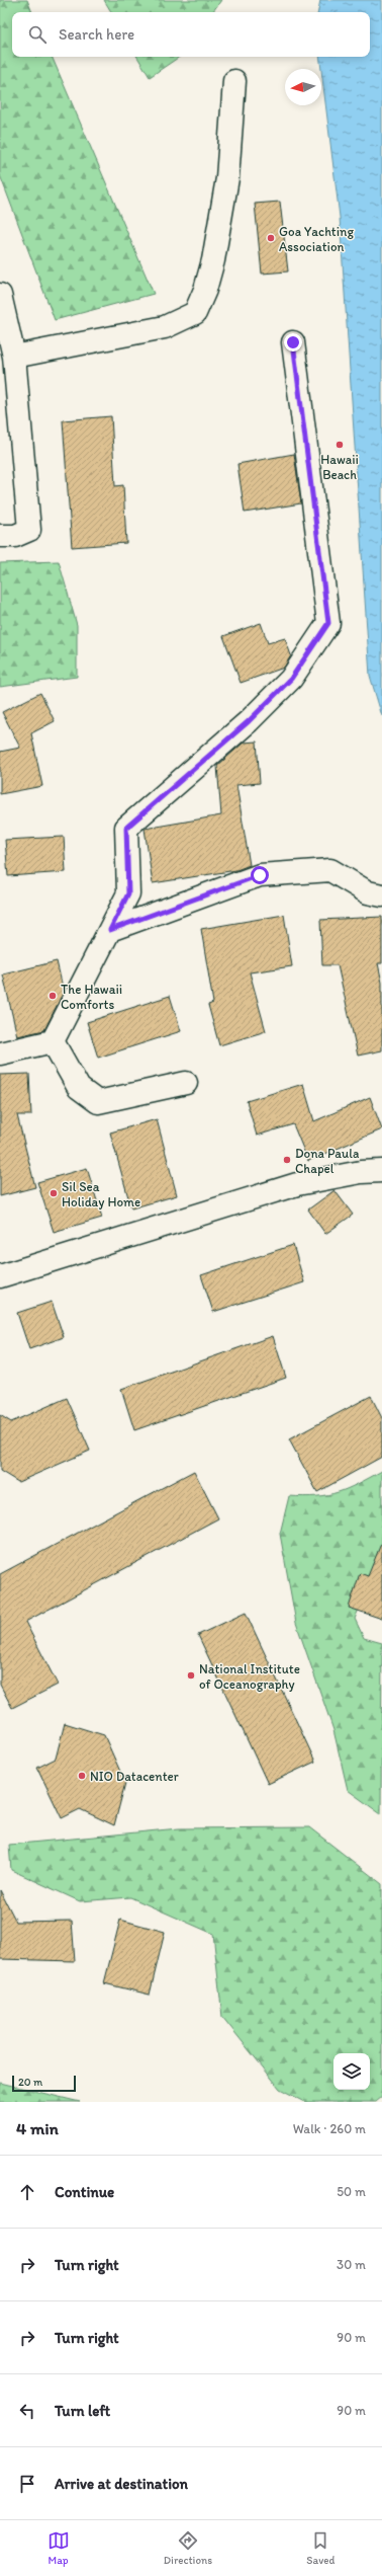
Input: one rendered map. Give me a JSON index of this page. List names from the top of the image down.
{
  "places": [
    "Goa Yachting Association",
    "Hawaii Beach",
    "The Hawaii Comforts",
    "Dona Paula Chapel",
    "Sil Sea Holiday Home",
    "National Institute of Oceanography",
    "NIO Datacenter"
  ],
  "scale_bar": "20 m",
  "north": "left",
  "page": {
    "search": "Search here",
    "scale": "20 m",
    "heading": ["4 min", "Walk · 260 m"],
    "list": [
      ["Continue", "50 m"],
      ["Turn right", "30 m"],
      ["Turn right", "90 m"],
      ["Turn left", "90 m"],
      "Arrive at destination"
    ],
    "nav": ["Map", "Directions", "Saved"]
  }
}
